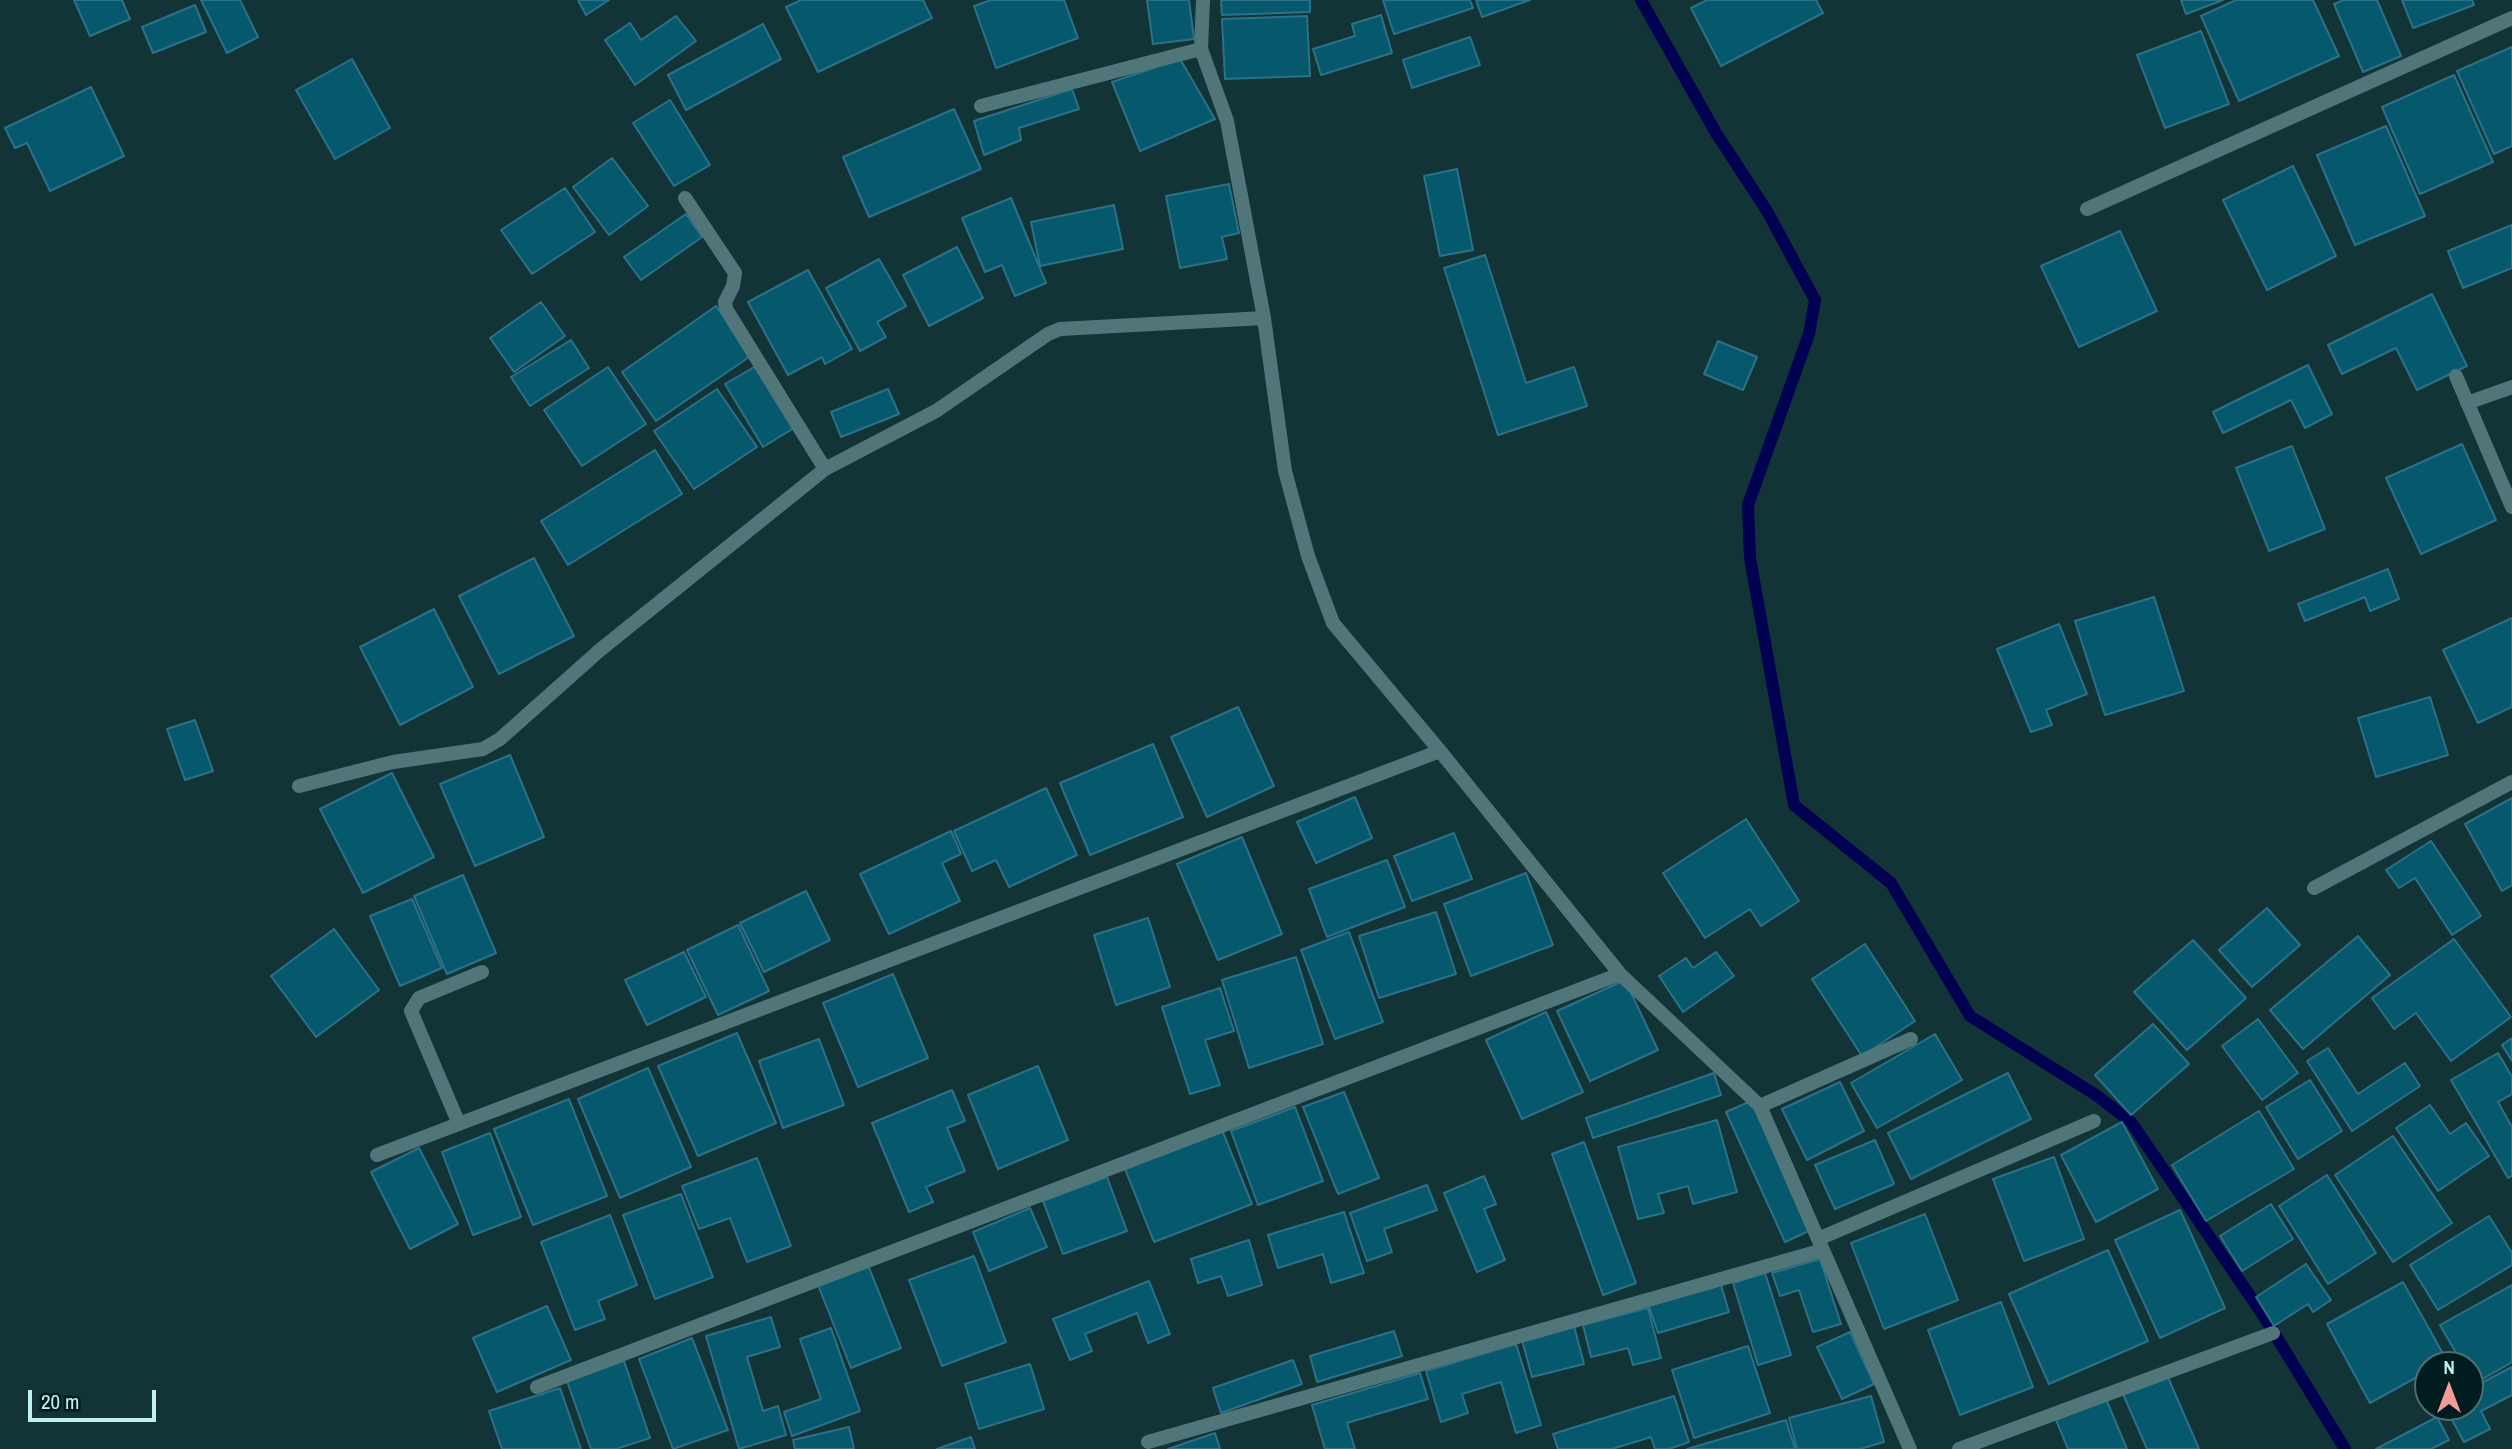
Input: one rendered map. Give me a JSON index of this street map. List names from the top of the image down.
{
  "scale_bar": "20 m",
  "north": "top"
}
